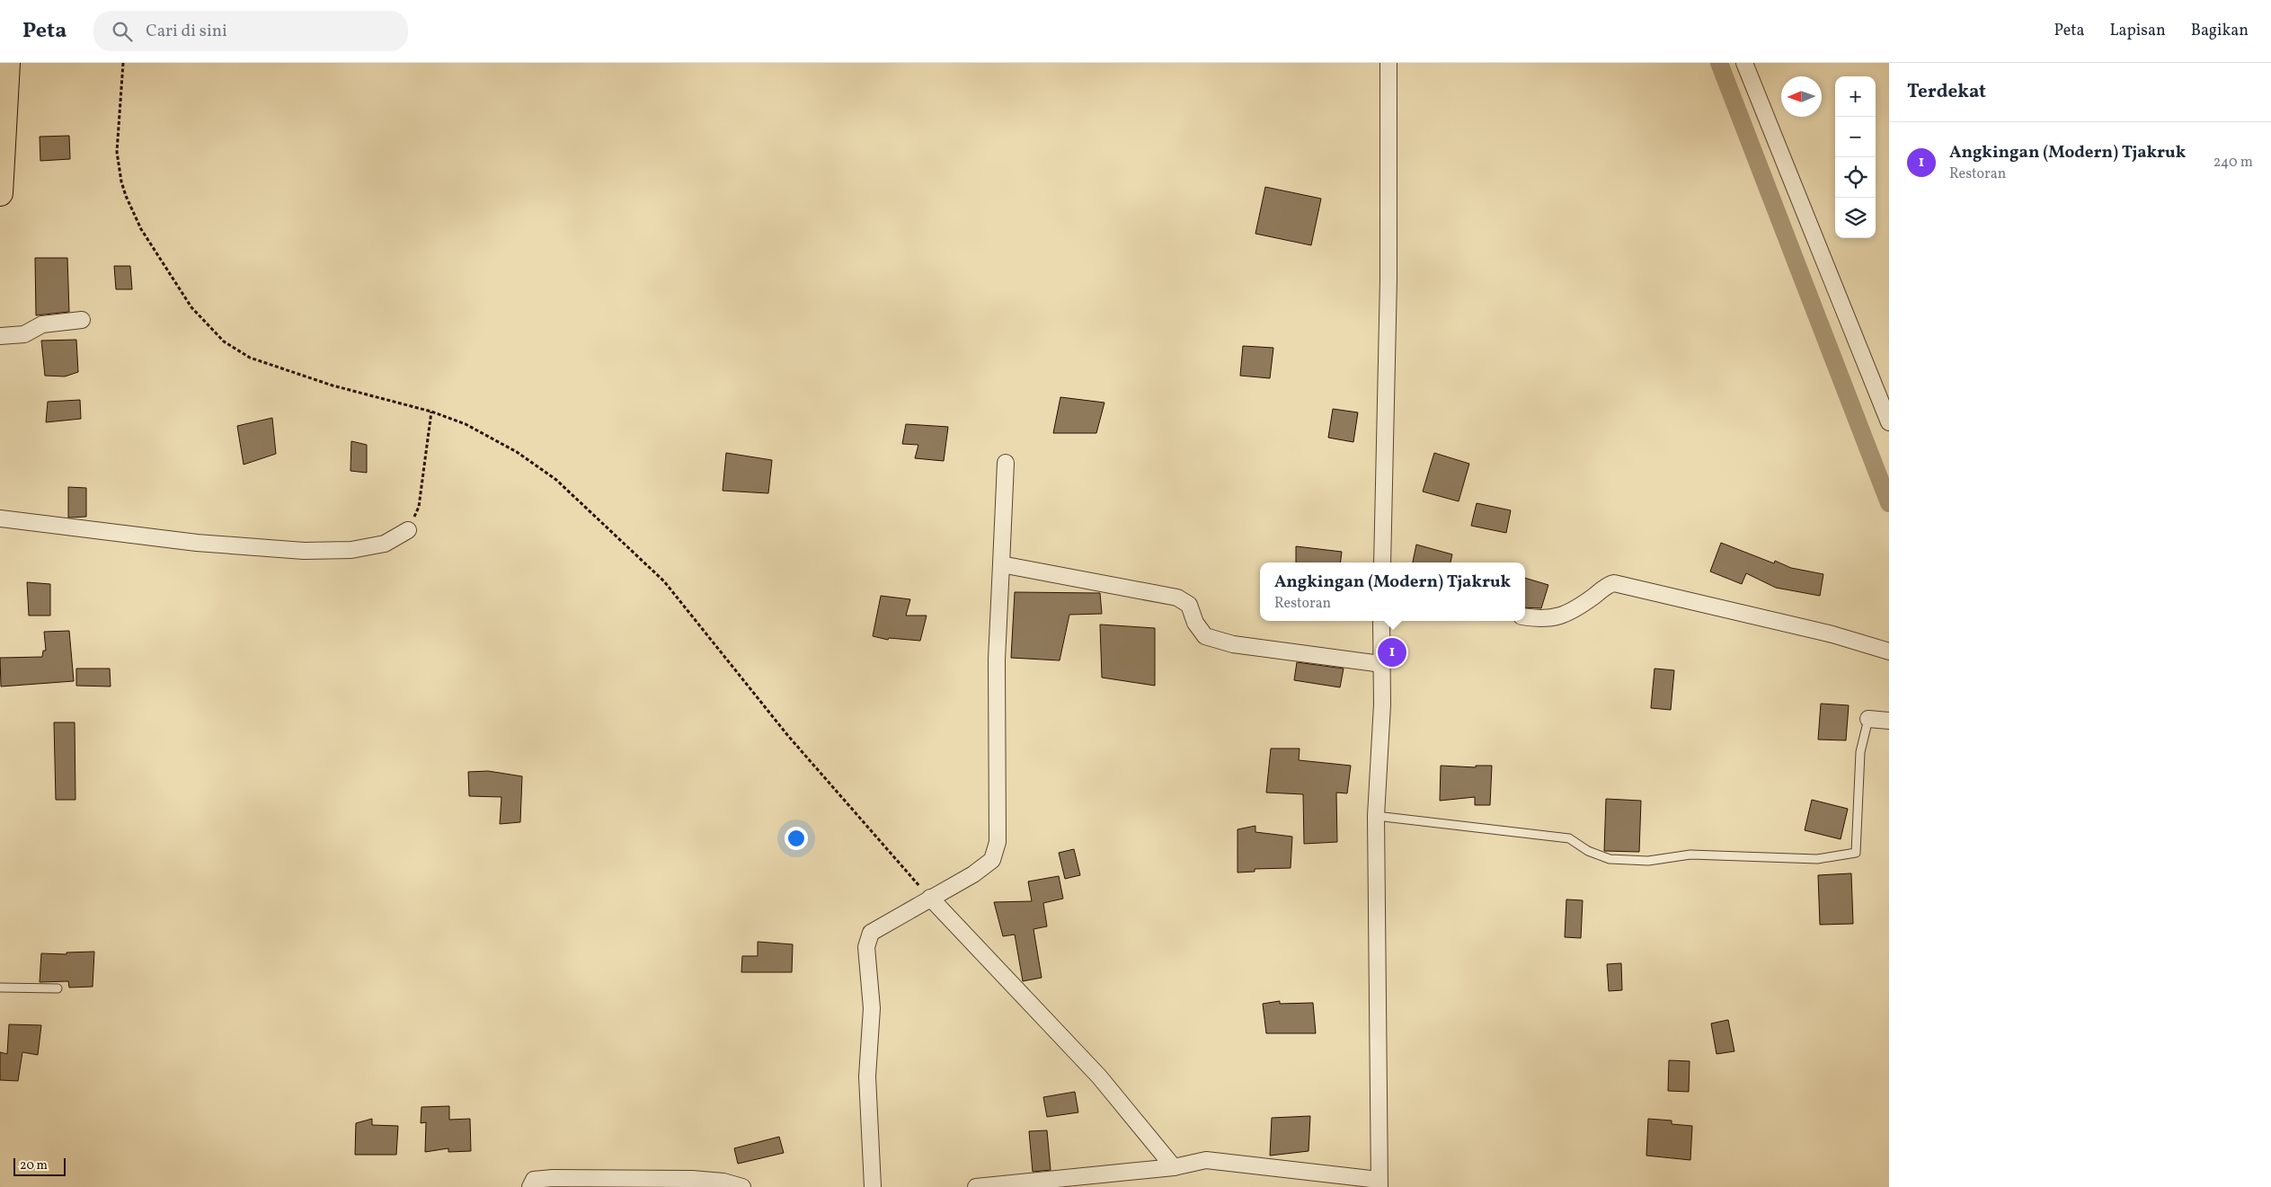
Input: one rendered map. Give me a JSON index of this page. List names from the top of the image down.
{
  "scale_bar": "20 m",
  "north": "left",
  "page": {
    "header": "Peta",
    "search": "Cari di sini",
    "nav": ["Peta", "Lapisan", "Bagikan"],
    "heading": "Terdekat",
    "map_buttons": ["+", "−"],
    "list": [
      {
        "mark": "1",
        "name": "Angkingan (Modern) Tjakruk",
        "note": "Restoran",
        "value": "240 m"
      }
    ],
    "popup": ["Angkingan (Modern) Tjakruk", "Restoran"],
    "pins": "1",
    "scale": "20 m"
  }
}
